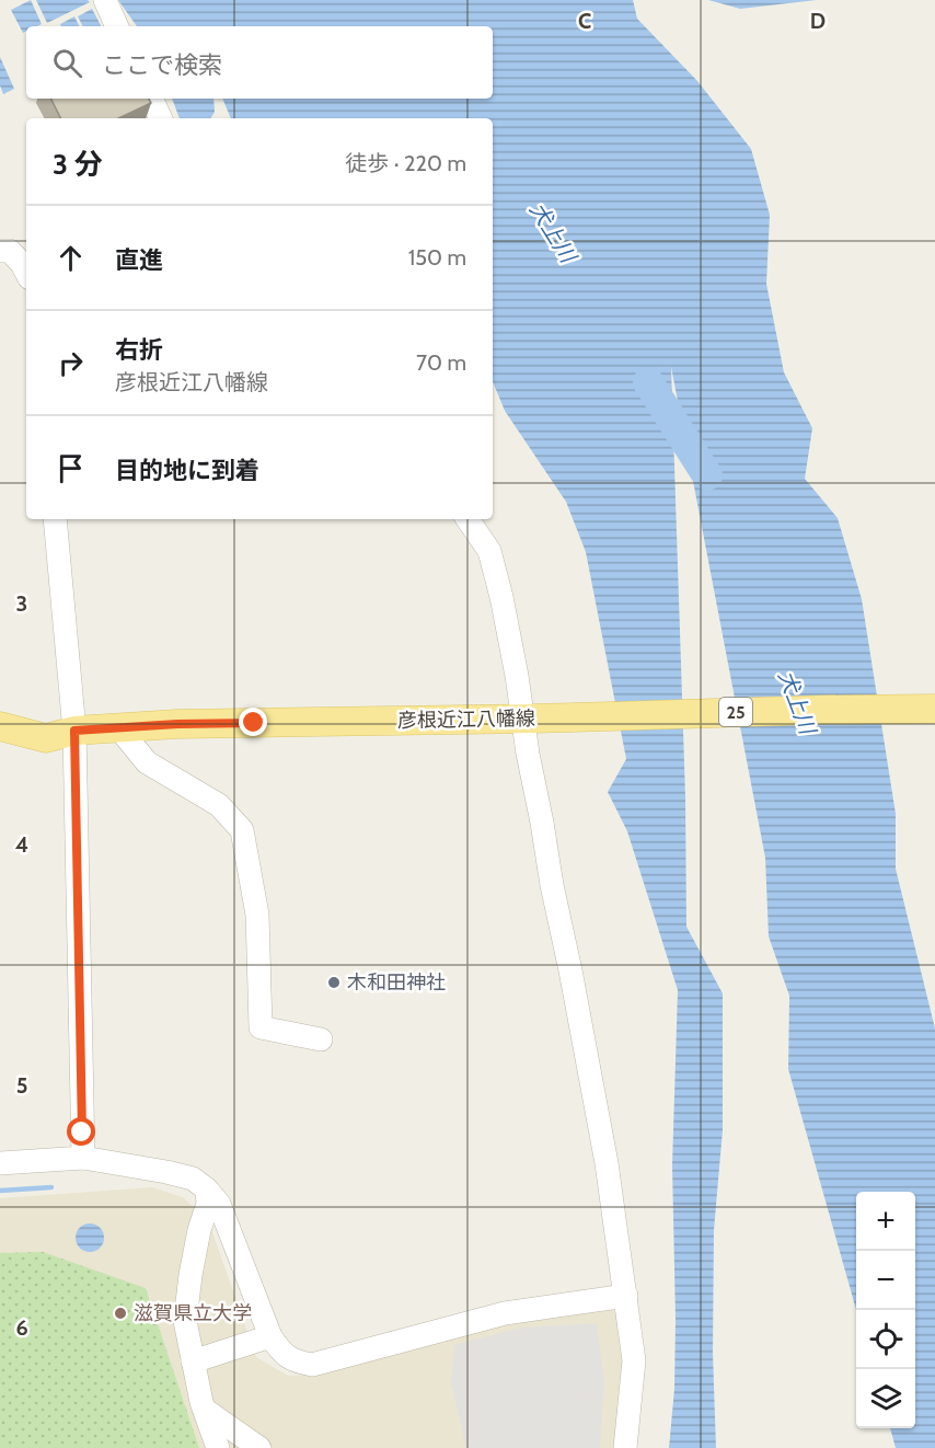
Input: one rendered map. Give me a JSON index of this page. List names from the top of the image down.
{
  "streets": {
    "main road": ["25", "彦根近江八幡線"]
  },
  "water": ["犬上川"],
  "places": ["木和田神社", "滋賀県立大学"],
  "page": {
    "search": "ここで検索",
    "heading": ["3 分", "徒歩 · 220 m"],
    "list": [
      ["直進", "150 m"],
      ["右折", "彦根近江八幡線", "70 m"],
      "目的地に到着"
    ],
    "map_buttons": ["+", "−"]
  },
  "grid": {
    "columns": ["C", "D"],
    "rows": [
      "3",
      "4",
      "5",
      "6"
    ]
  }
}
